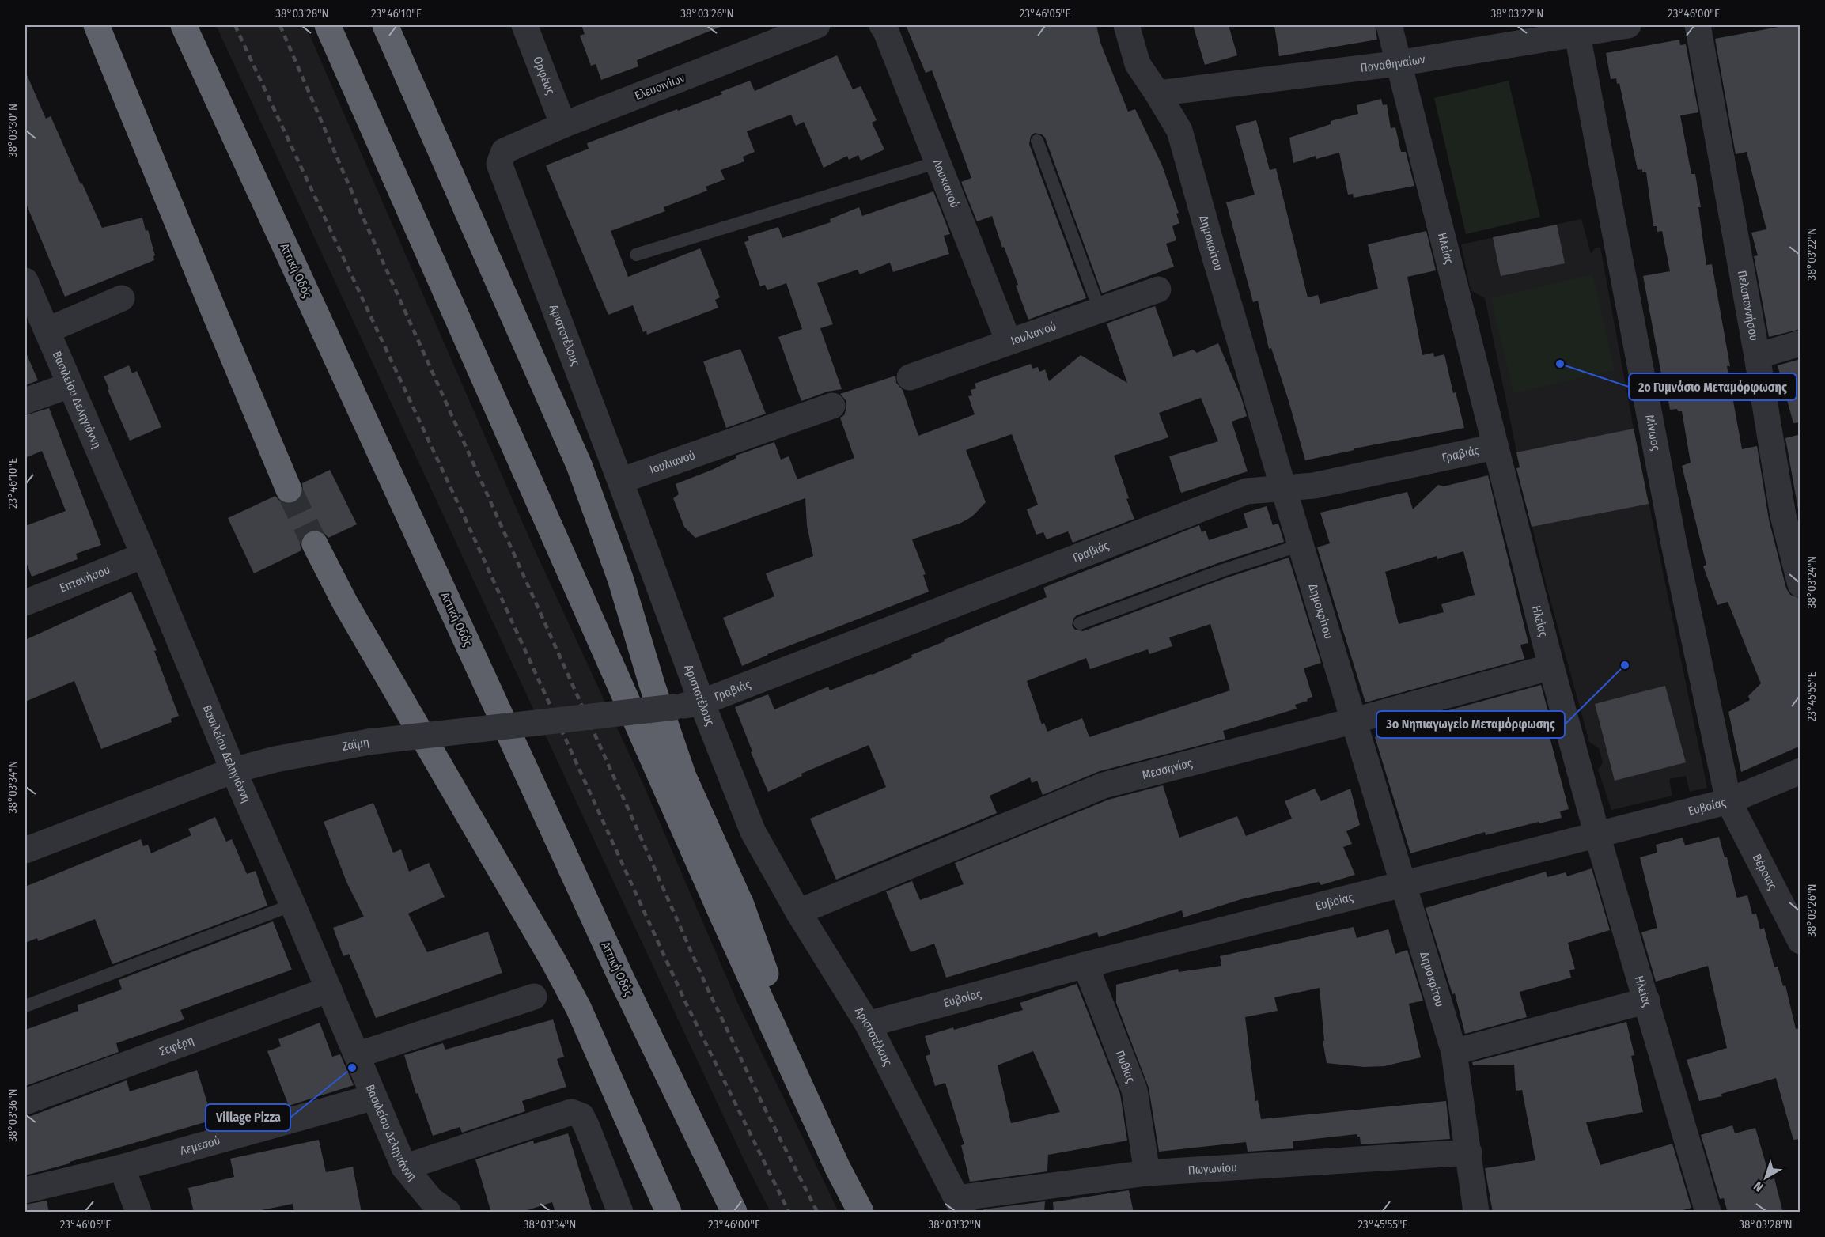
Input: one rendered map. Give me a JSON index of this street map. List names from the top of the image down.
{
  "streets": {
    "highway": ["Αττική Οδός"],
    "street": [
      "Παναθηναίων",
      "Ορφέως",
      "Ελευσινίων",
      "Λουκιανού",
      "Δημοκρίτου",
      "Ηλείας",
      "Πελοποννήσου",
      "Ιουλιανού",
      "Αριστοτέλους",
      "Βασιλείου Δεληγιάννη",
      "Μίνωος",
      "Γραβιάς",
      "Επτανήσου",
      "Ζαϊμη",
      "Μεσσηνίας",
      "Ευβοίας",
      "Βέροιας",
      "Σεφέρη",
      "Πυθίας",
      "Λεμεσού",
      "Πωγωνίου"
    ]
  },
  "crossings": [
    ["Παναθηναίων", "Δημοκρίτου"],
    ["Παναθηναίων", "Ηλείας"],
    ["Παναθηναίων", "Μίνωος"],
    ["Ορφέως", "Ελευσινίων"],
    ["Ελευσινίων", "Αριστοτέλους"],
    ["Λουκιανού", "Ιουλιανού"],
    ["Δημοκρίτου", "Γραβιάς"],
    ["Δημοκρίτου", "Μεσσηνίας"],
    ["Δημοκρίτου", "Ευβοίας"],
    ["Δημοκρίτου", "Πωγωνίου"],
    ["Ηλείας", "Γραβιάς"],
    ["Ηλείας", "Μεσσηνίας"],
    ["Ηλείας", "Ευβοίας"],
    ["Ιουλιανού", "Αριστοτέλους"],
    ["Αριστοτέλους", "Γραβιάς"],
    ["Αριστοτέλους", "Ζαϊμη"],
    ["Αριστοτέλους", "Μεσσηνίας"],
    ["Αριστοτέλους", "Ευβοίας"],
    ["Αριστοτέλους", "Πωγωνίου"],
    ["Βασιλείου Δεληγιάννη", "Επτανήσου"],
    ["Βασιλείου Δεληγιάννη", "Ζαϊμη"],
    ["Βασιλείου Δεληγιάννη", "Σεφέρη"],
    ["Βασιλείου Δεληγιάννη", "Λεμεσού"],
    ["Μίνωος", "Ευβοίας"],
    ["Μίνωος", "Βέροιας"],
    ["Γραβιάς", "Ζαϊμη"],
    ["Ευβοίας", "Βέροιας"],
    ["Ευβοίας", "Πυθίας"],
    ["Πυθίας", "Πωγωνίου"]
  ],
  "places": ["2ο Γυμνάσιο Μεταμόρφωσης", "3ο Νηπιαγωγείο Μεταμόρφωσης", "Village Pizza"],
  "north": "bottom left",
  "coordinates": [
    "38°03'28\"N",
    "23°46'10\"E",
    "38°03'26\"N",
    "23°46'05\"E",
    "38°03'22\"N",
    "23°46'00\"E",
    "38°03'30\"N",
    "38°03'24\"N",
    "23°45'55\"E",
    "38°03'34\"N",
    "38°03'36\"N",
    "38°03'32\"N"
  ]
}
